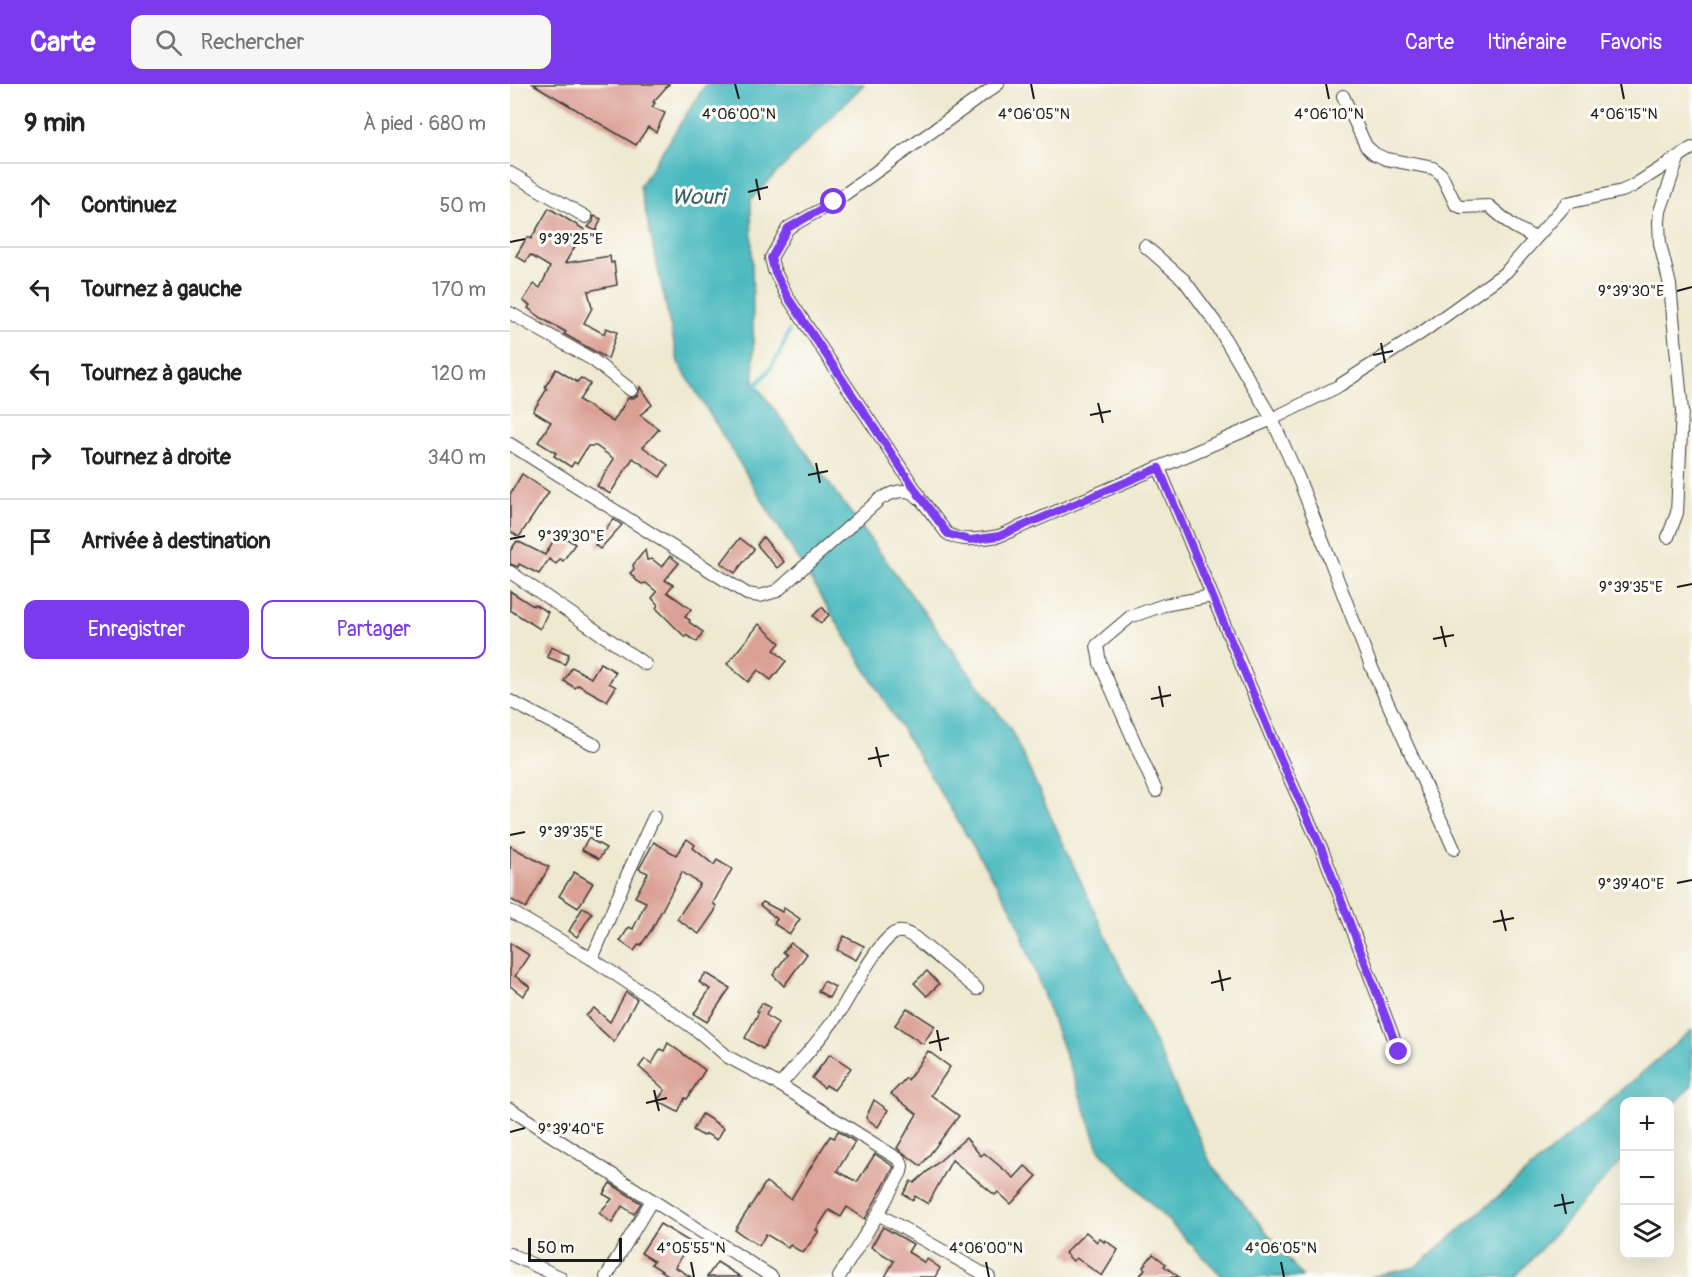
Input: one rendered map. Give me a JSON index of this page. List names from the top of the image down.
{
  "water": ["Wouri"],
  "scale_bar": "50 m",
  "page": {
    "header": "Carte",
    "search": "Rechercher",
    "nav": ["Carte", "Itinéraire", "Favoris"],
    "heading": ["9 min", "À pied · 680 m"],
    "list": [
      ["Continuez", "50 m"],
      ["Tournez à gauche", "170 m"],
      ["Tournez à gauche", "120 m"],
      ["Tournez à droite", "340 m"],
      "Arrivée à destination"
    ],
    "buttons": ["Enregistrer", "Partager"],
    "map_buttons": ["+", "−"],
    "scale": "50 m"
  },
  "coordinates": [
    "4°06'00\"N",
    "4°06'05\"N",
    "4°06'10\"N",
    "4°06'15\"N",
    "9°39'25\"E",
    "9°39'30\"E",
    "9°39'35\"E",
    "9°39'40\"E",
    "4°05'55\"N"
  ]
}
